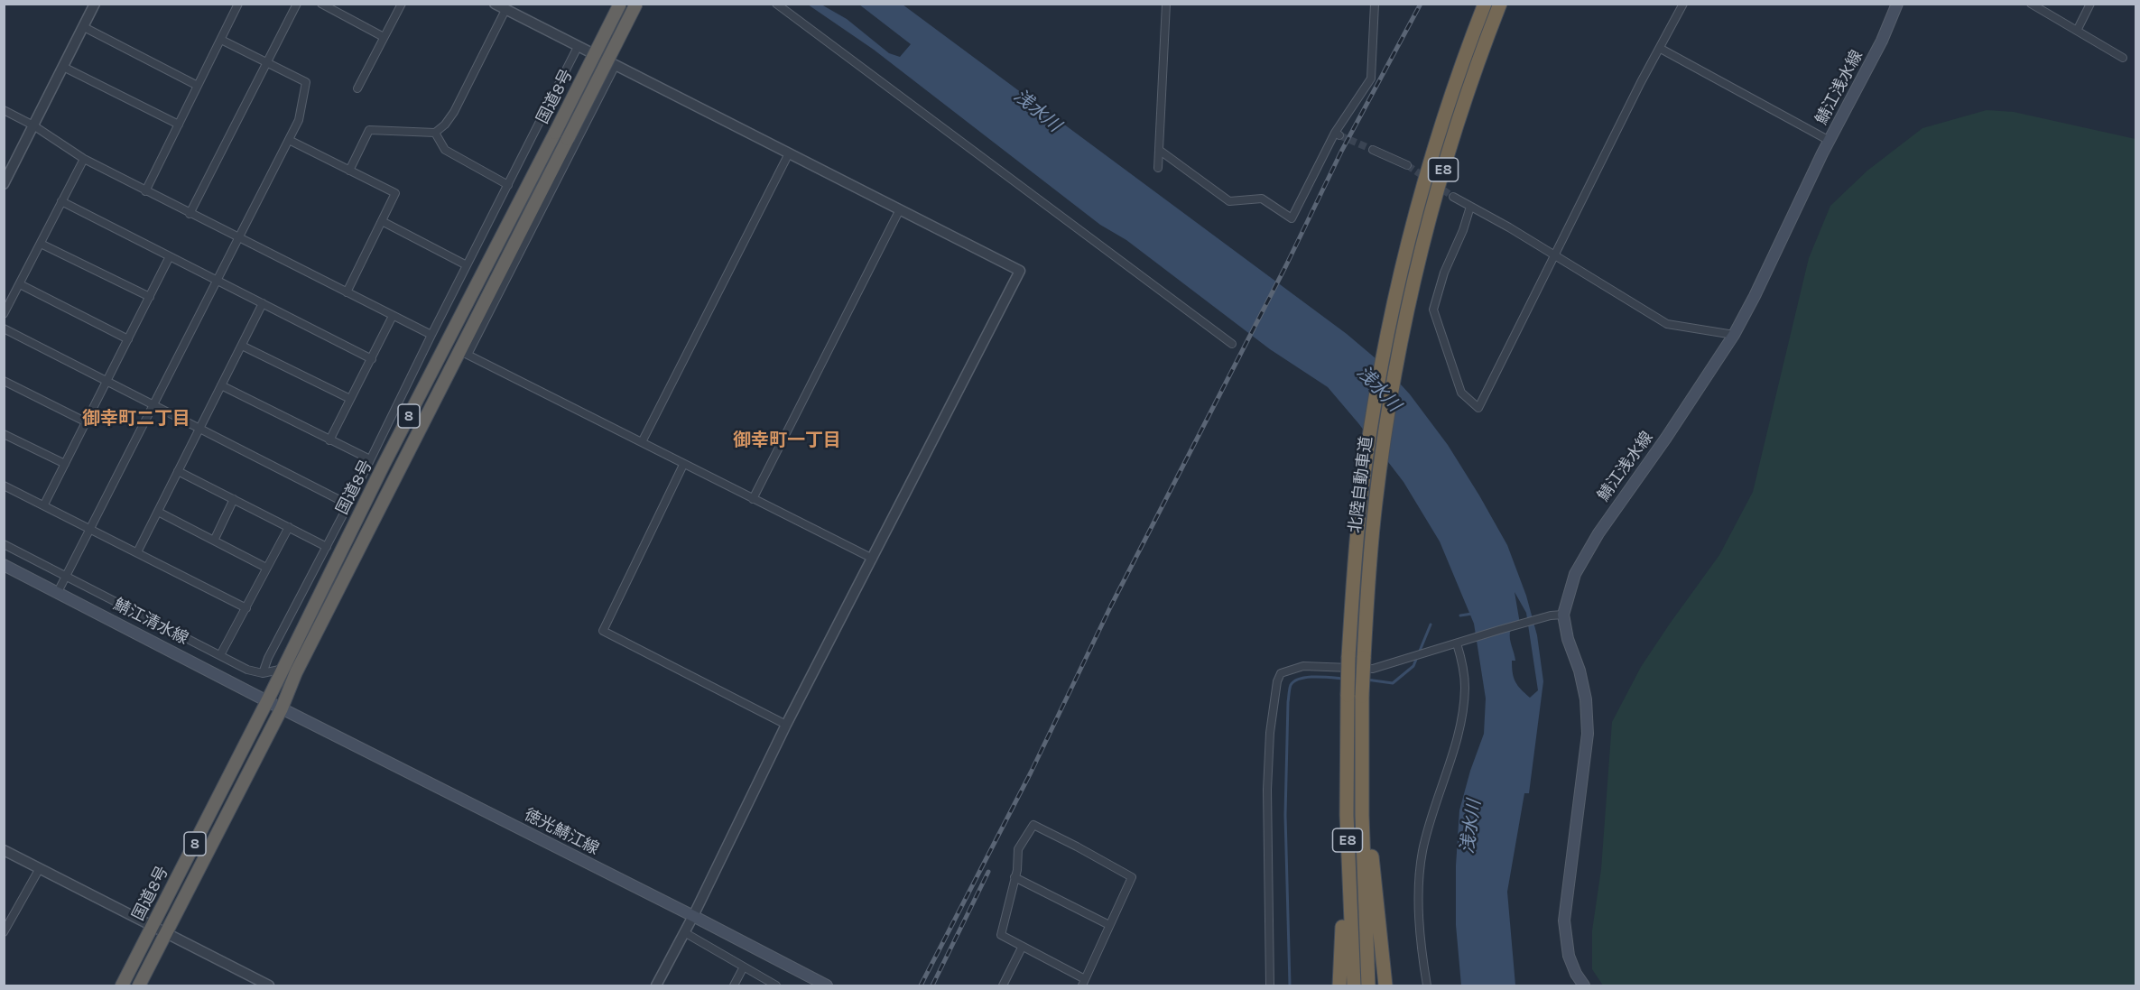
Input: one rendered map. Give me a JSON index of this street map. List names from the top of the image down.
{
  "streets": {
    "highway": [
      "国道8号",
      "E8",
      "8",
      "北陸自動車道"
    ],
    "main road": ["鯖江浅水線", "鯖江清水線", "徳光鯖江線"]
  },
  "crossings": [
    ["国道8号", "鯖江清水線"],
    ["国道8号", "徳光鯖江線"],
    ["鯖江清水線", "徳光鯖江線"]
  ],
  "districts": ["御幸町二丁目", "御幸町一丁目"],
  "water": ["浅水川"]
}
